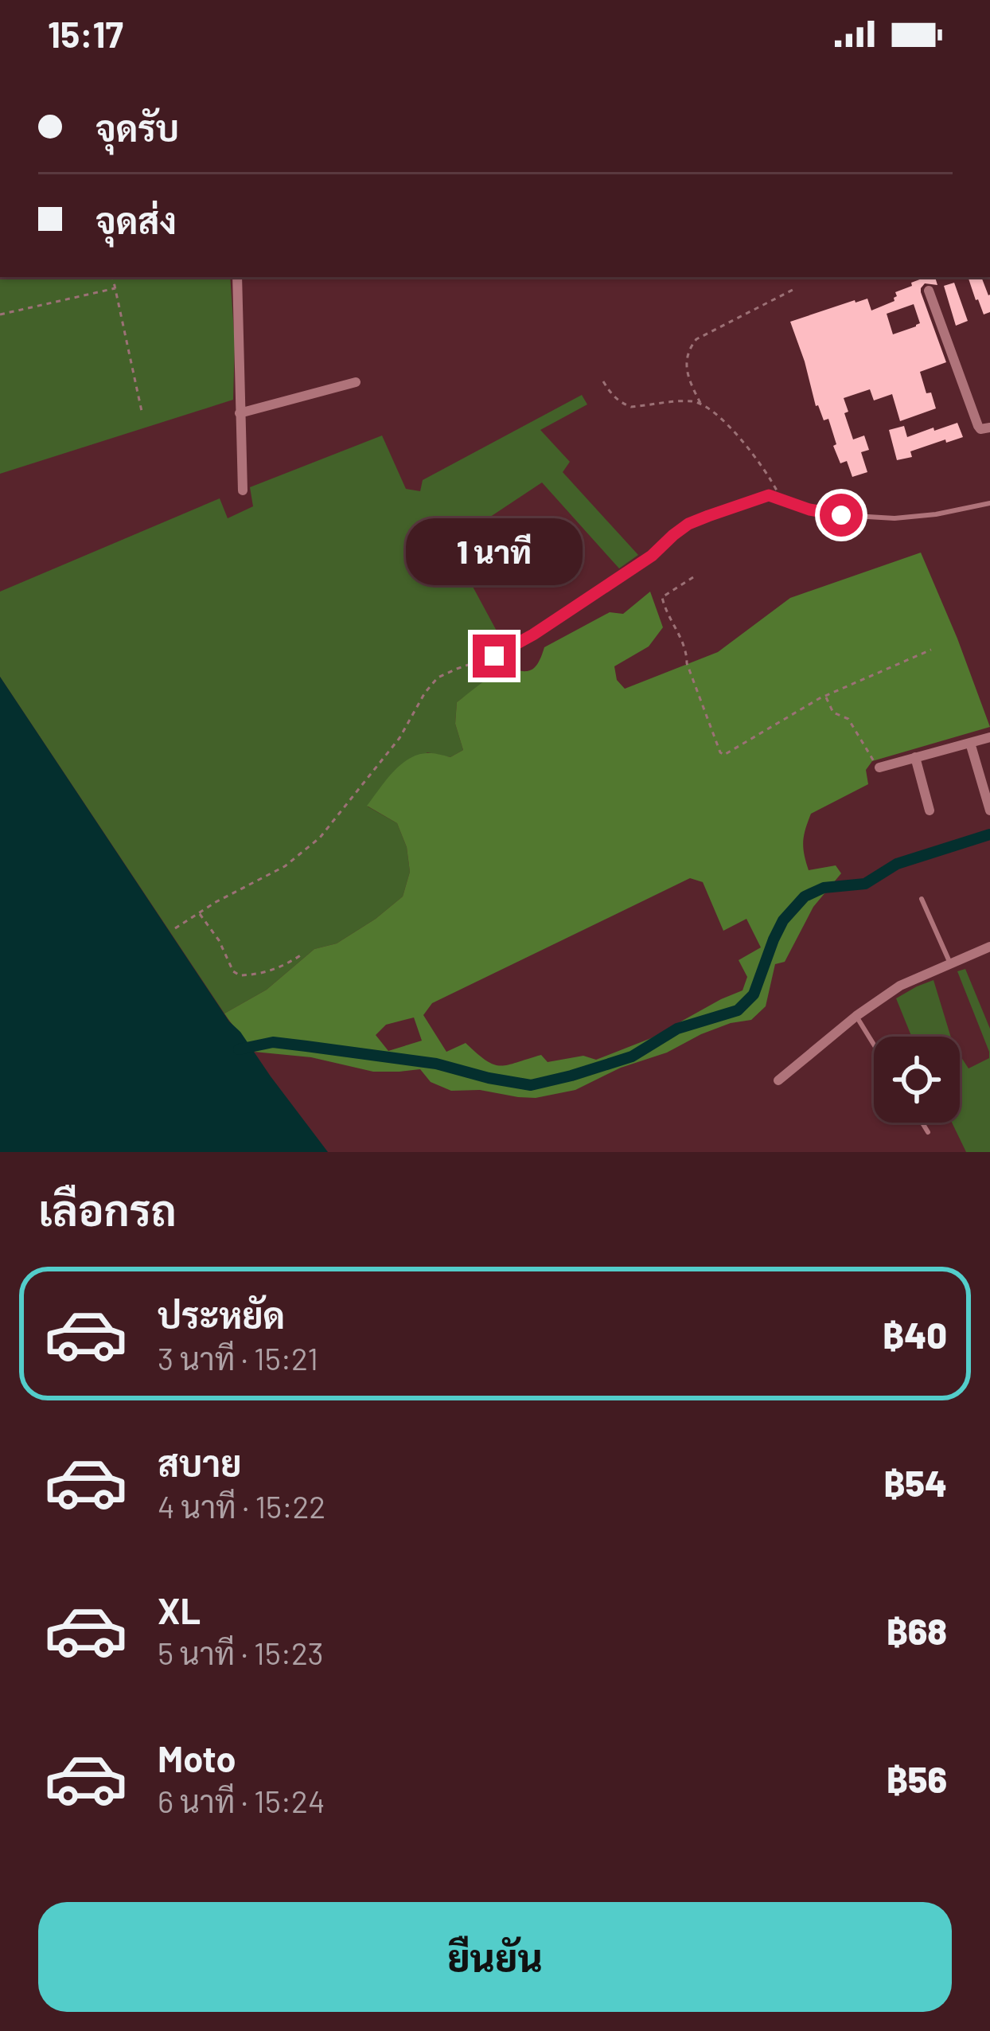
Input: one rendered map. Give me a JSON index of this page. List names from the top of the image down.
{
  "page": {
    "status": "15:17",
    "banner": ["จุดรับ", "จุดส่ง"],
    "bubble": "1 นาที",
    "heading": "เลือกรถ",
    "list": [
      {
        "name": "ประหยัด",
        "note": "3 นาที · 15:21",
        "value": "฿40"
      },
      {
        "name": "สบาย",
        "note": "4 นาที · 15:22",
        "value": "฿54"
      },
      {
        "name": "XL",
        "note": "5 นาที · 15:23",
        "value": "฿68"
      },
      {
        "name": "Moto",
        "note": "6 นาที · 15:24",
        "value": "฿56"
      }
    ],
    "buttons": "ยืนยัน"
  }
}
